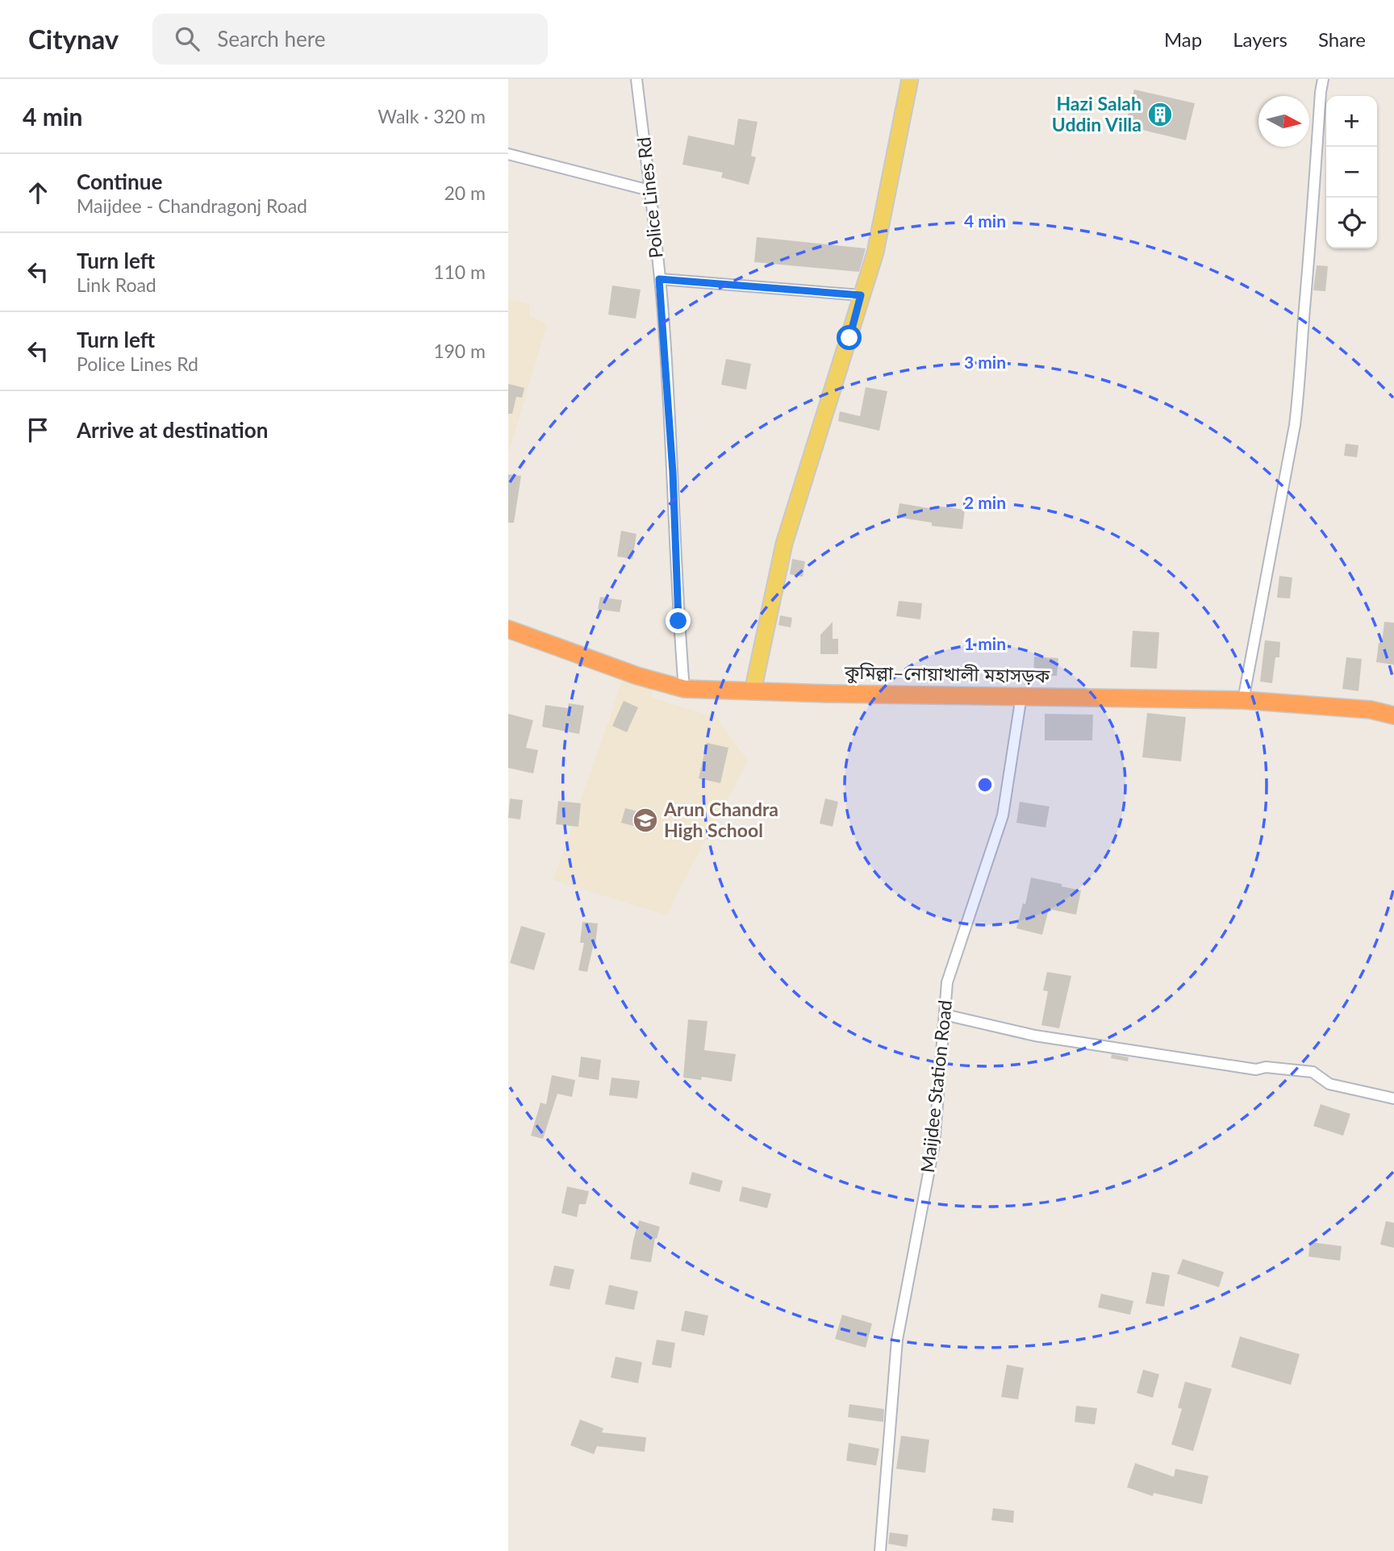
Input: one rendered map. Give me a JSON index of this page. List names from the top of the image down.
{
  "streets": {
    "highway": ["কুমিল্লা–নোয়াখালী মহাসড়ক"],
    "street": ["Police Lines Rd", "Maijdee Station Road"]
  },
  "crossings": [
    ["Police Lines Rd", "কুমিল্লা–নোয়াখালী মহাসড়ক"],
    ["কুমিল্লা–নোয়াখালী মহাসড়ক", "Maijdee Station Road"]
  ],
  "places": {
    "building": ["Hazi Salah Uddin Villa"],
    "school or university": ["Arun Chandra High School"]
  },
  "north": "right",
  "page": {
    "header": "Citynav",
    "search": "Search here",
    "nav": ["Map", "Layers", "Share"],
    "heading": ["4 min", "Walk · 320 m"],
    "map_buttons": ["+", "−"],
    "list": [
      ["Continue", "Maijdee - Chandragonj Road", "20 m"],
      ["Turn left", "Link Road", "110 m"],
      ["Turn left", "Police Lines Rd", "190 m"],
      "Arrive at destination"
    ]
  },
  "rings": [
    "4 min",
    "3 min",
    "2 min",
    "1 min"
  ]
}
